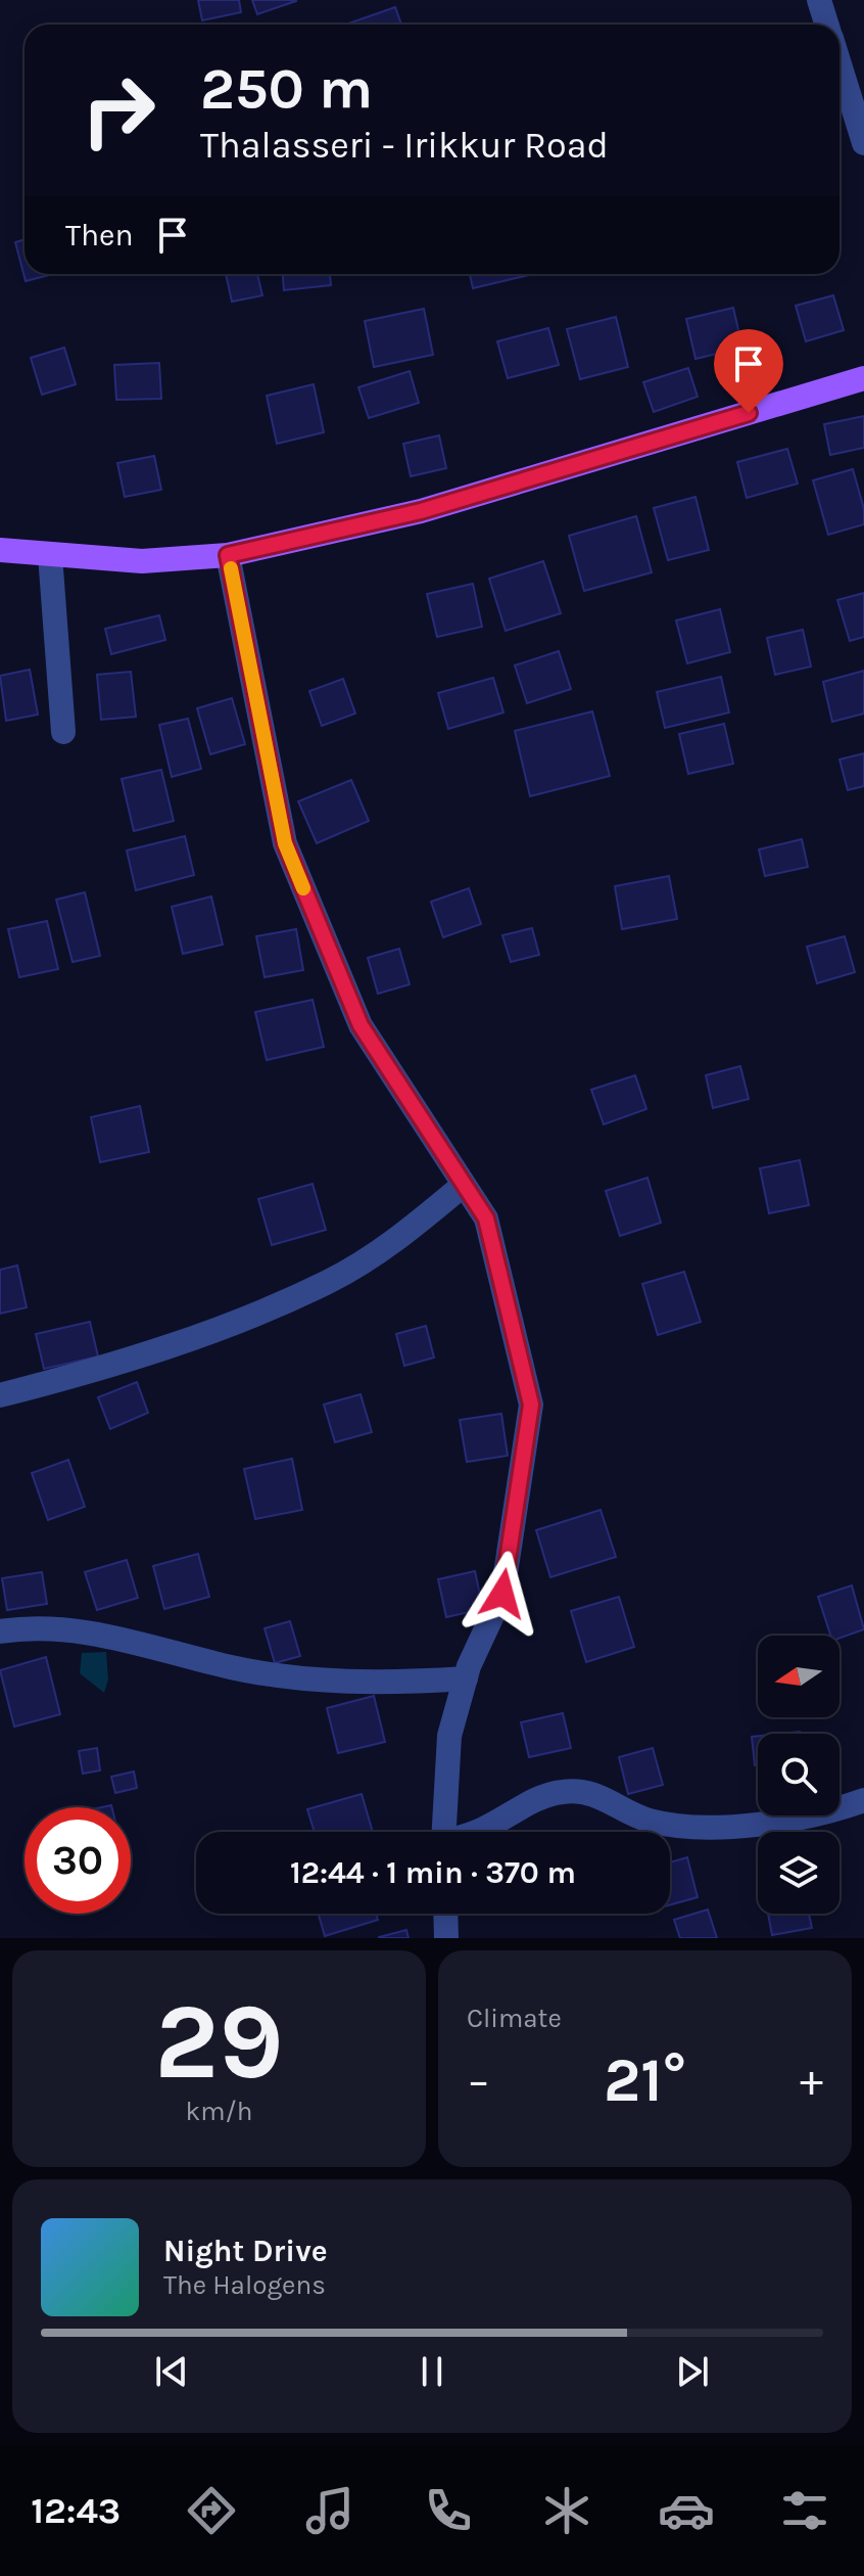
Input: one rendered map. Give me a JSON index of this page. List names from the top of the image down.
{
  "north": "left",
  "page": {
    "turn": ["250 m", "Thalasseri - Irikkur Road"],
    "then": "Then",
    "limit": "30",
    "trip": "12:44 · 1 min · 370 m",
    "tile": [
      ["29", "km/h"],
      "Climate"
    ],
    "heat": ["−", "21°", "+"],
    "song": ["Night Drive", "The Halogens"],
    "tabs": "12:43"
  }
}
